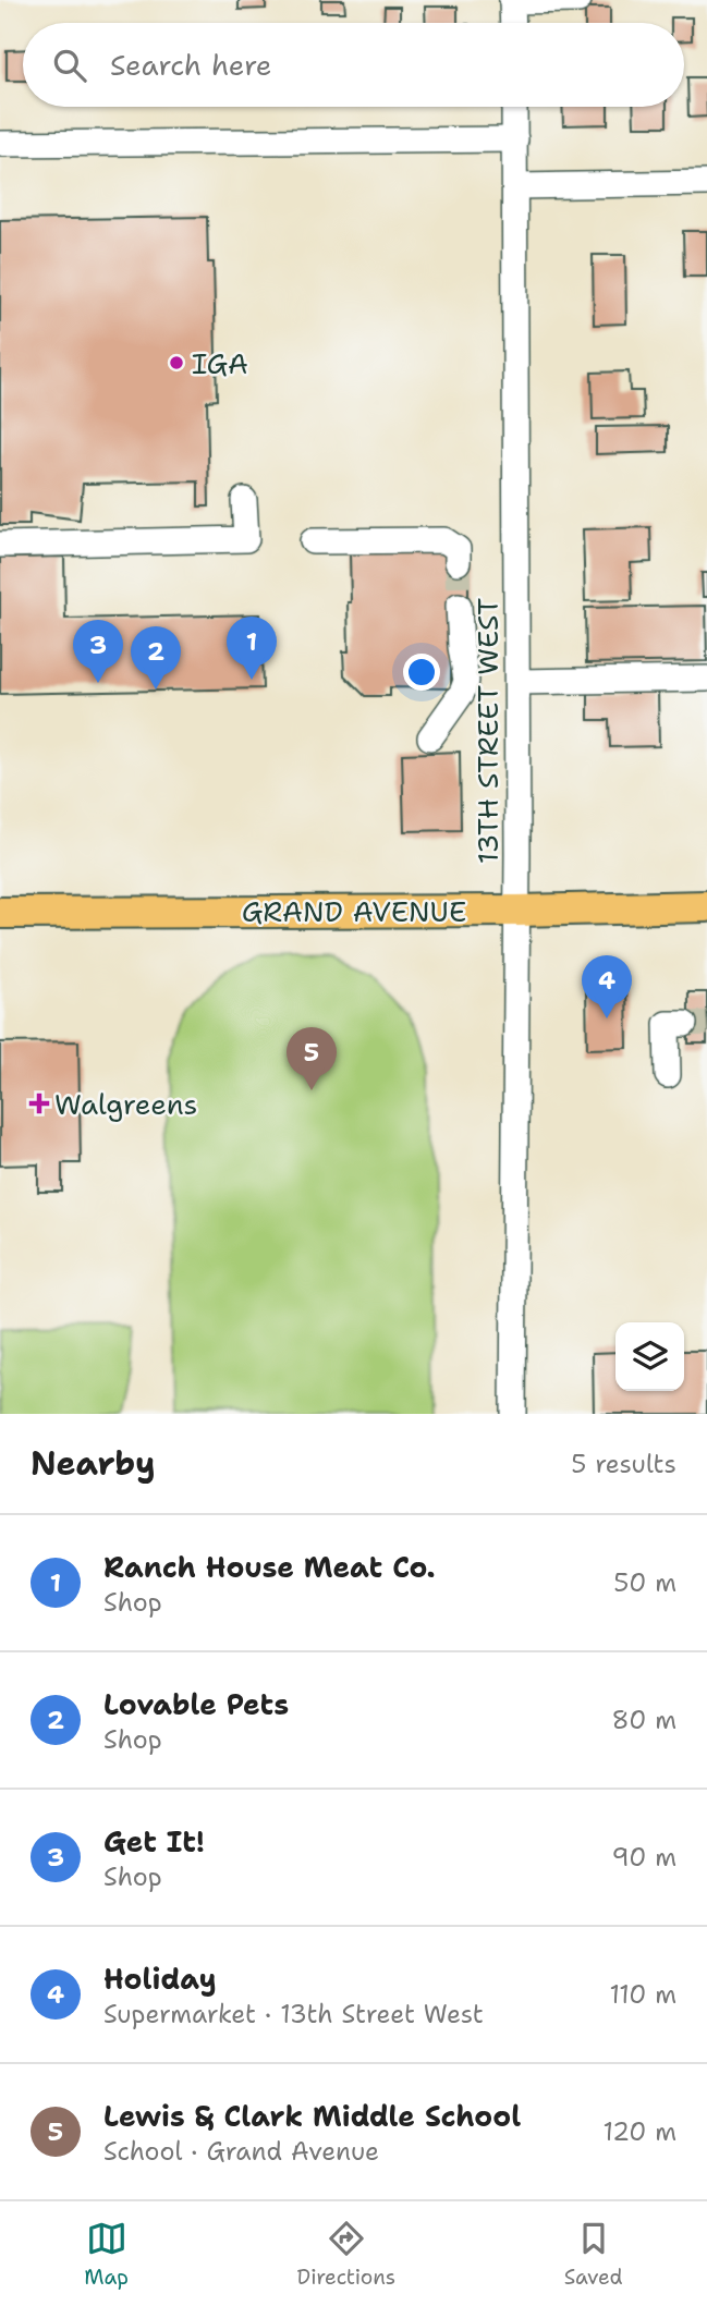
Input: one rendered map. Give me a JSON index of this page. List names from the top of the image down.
{
  "streets": {
    "main road": ["GRAND AVENUE"],
    "street": ["13TH STREET WEST"]
  },
  "crossings": [
    ["13TH STREET WEST", "GRAND AVENUE"]
  ],
  "places": {
    "other": ["IGA"],
    "health": ["Walgreens"]
  },
  "page": {
    "search": "Search here",
    "pins": [
      "1",
      "3",
      "2",
      "4",
      "5"
    ],
    "heading": ["Nearby", "5 results"],
    "list": [
      {
        "mark": "1",
        "name": "Ranch House Meat Co.",
        "note": "Shop",
        "value": "50 m"
      },
      {
        "mark": "2",
        "name": "Lovable Pets",
        "note": "Shop",
        "value": "80 m"
      },
      {
        "mark": "3",
        "name": "Get It!",
        "note": "Shop",
        "value": "90 m"
      },
      {
        "mark": "4",
        "name": "Holiday",
        "note": "Supermarket · 13th Street West",
        "value": "110 m"
      },
      {
        "mark": "5",
        "name": "Lewis & Clark Middle School",
        "note": "School · Grand Avenue",
        "value": "120 m"
      }
    ],
    "nav": ["Map", "Directions", "Saved"]
  }
}
